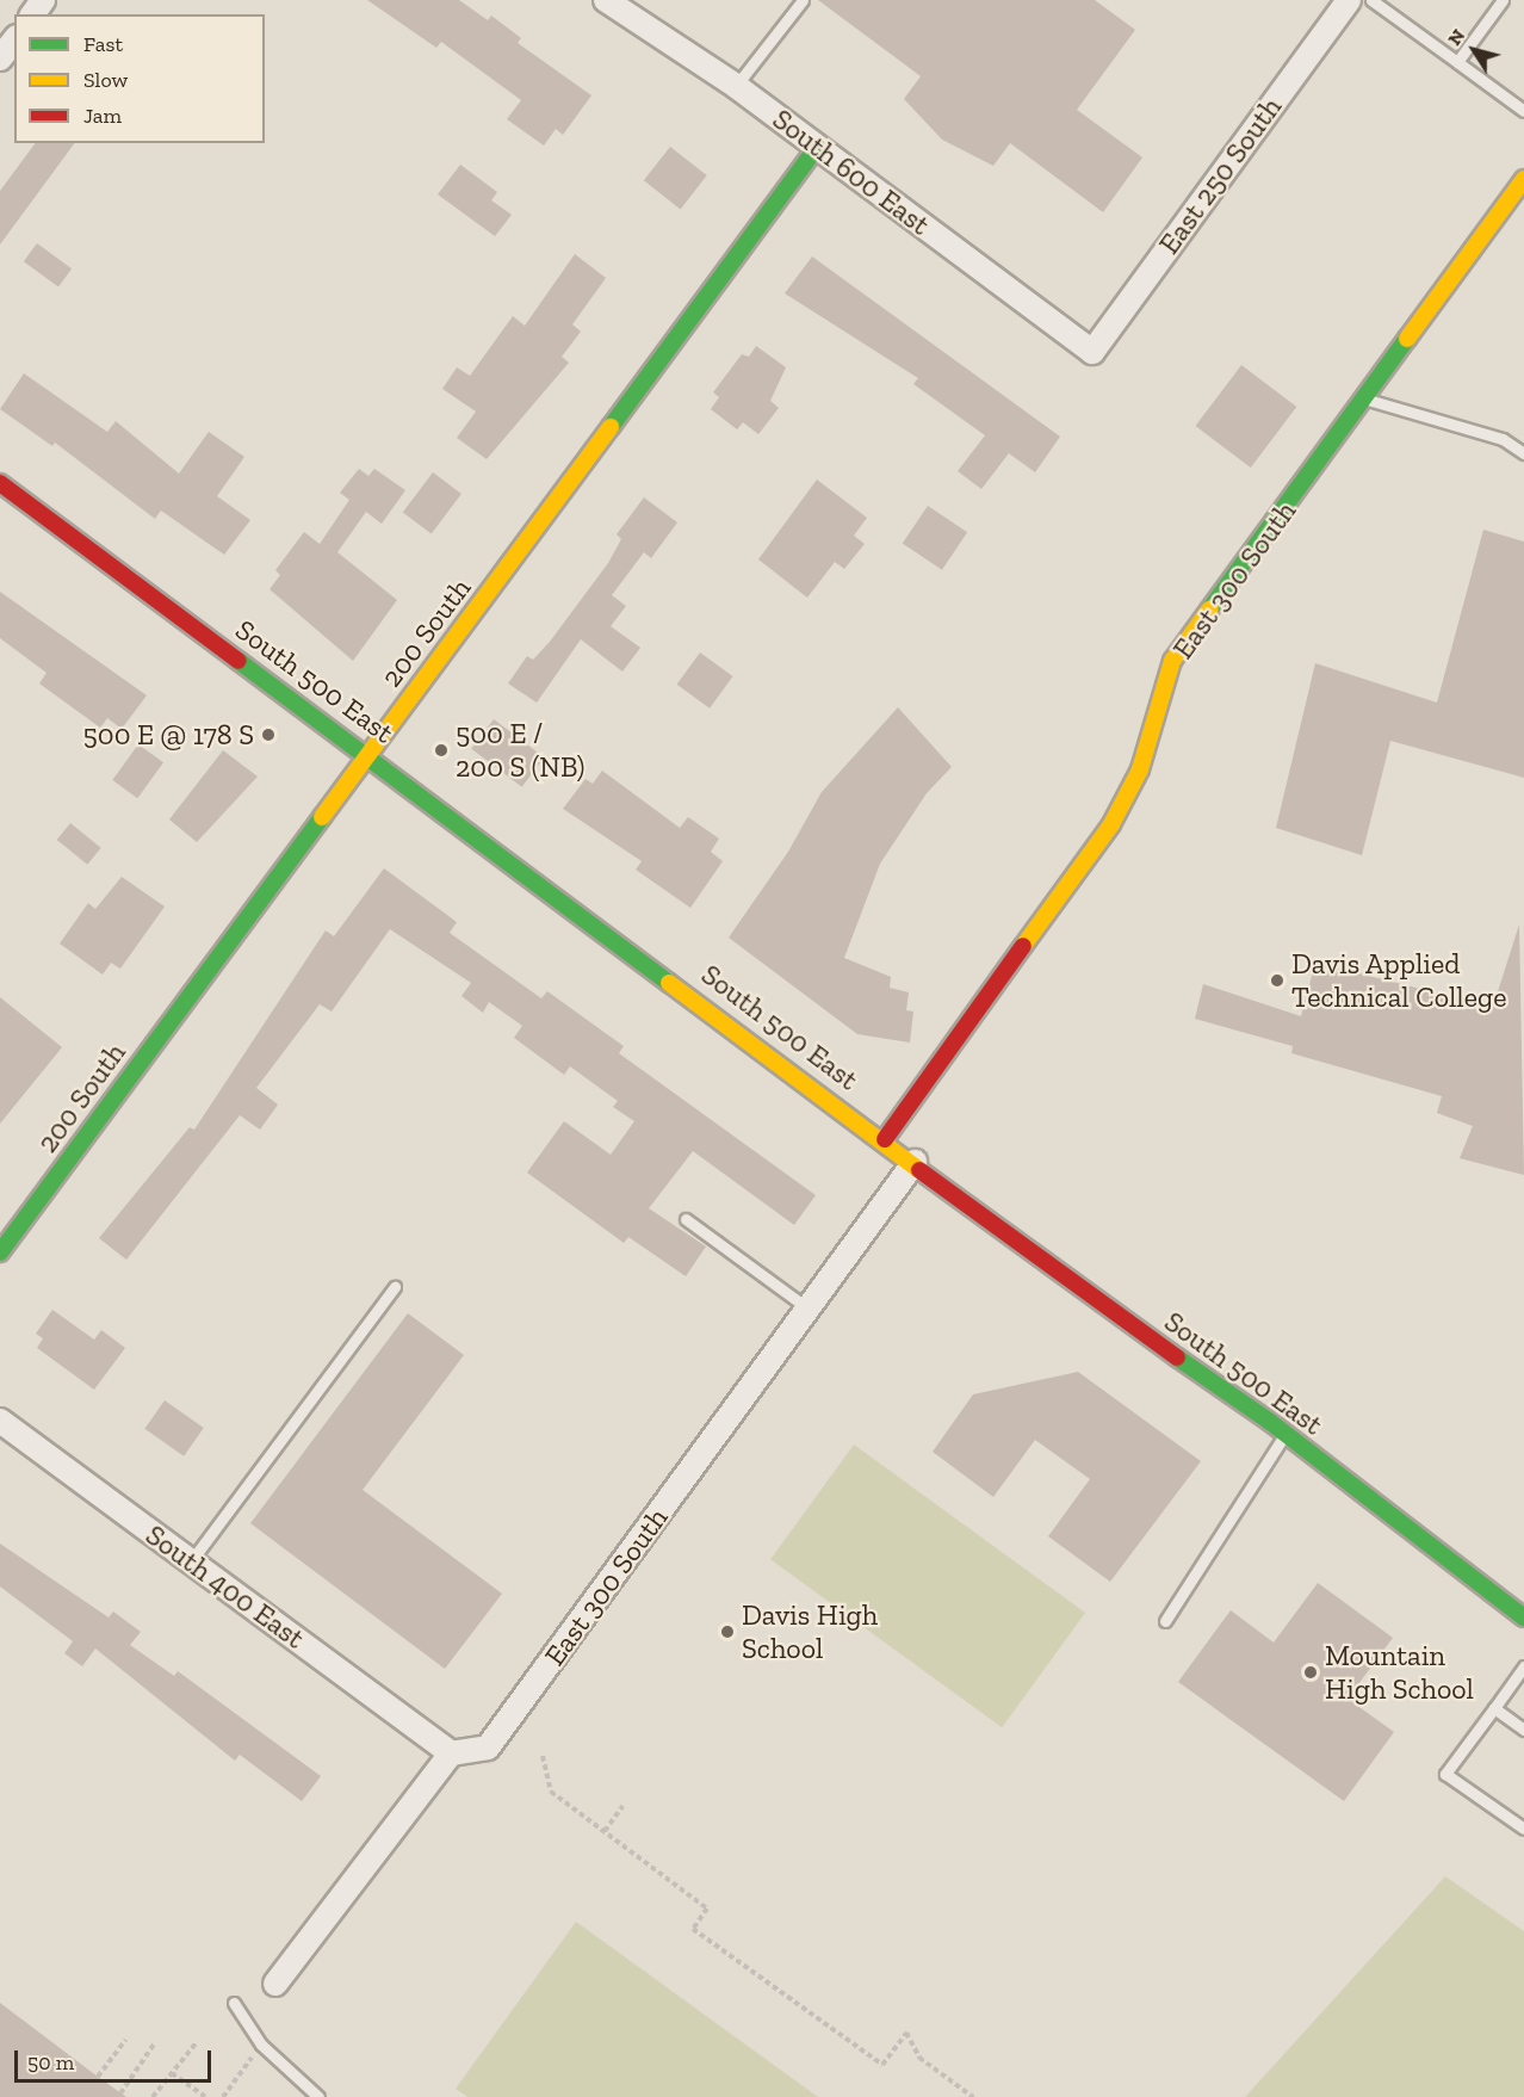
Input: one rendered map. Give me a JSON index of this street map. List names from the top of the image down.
{
  "streets": {
    "street": [
      "South 600 East",
      "East 250 South",
      "East 300 South",
      "200 South",
      "South 500 East",
      "South 400 East"
    ]
  },
  "crossings": [
    ["South 600 East", "East 250 South"],
    ["South 600 East", "200 South"],
    ["East 300 South", "South 500 East"],
    ["East 300 South", "South 400 East"],
    ["200 South", "South 500 East"]
  ],
  "places": [
    "500 E @ 178 S",
    "500 E / 200 S (NB)",
    "Davis Applied Technical College",
    "Davis High School",
    "Mountain High School"
  ],
  "legend": ["Fast", "Slow", "Jam"],
  "scale_bar": "50 m",
  "north": "top left"
}
